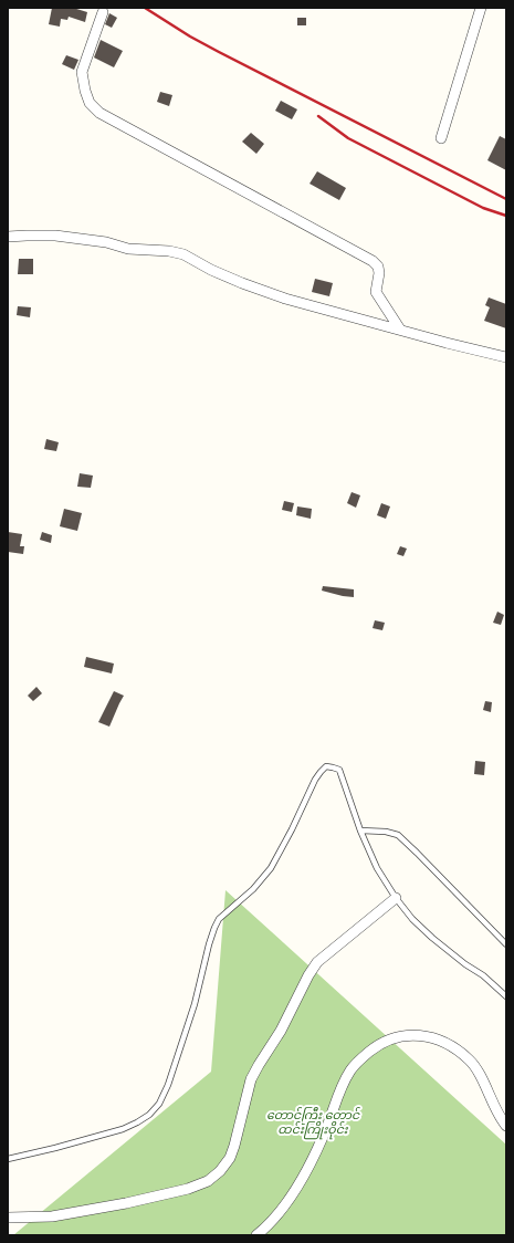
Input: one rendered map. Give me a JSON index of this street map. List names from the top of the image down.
{
  "parks": ["တောင်ကြီး တောင် ထင်းကြိုးဝိုင်း"]
}
